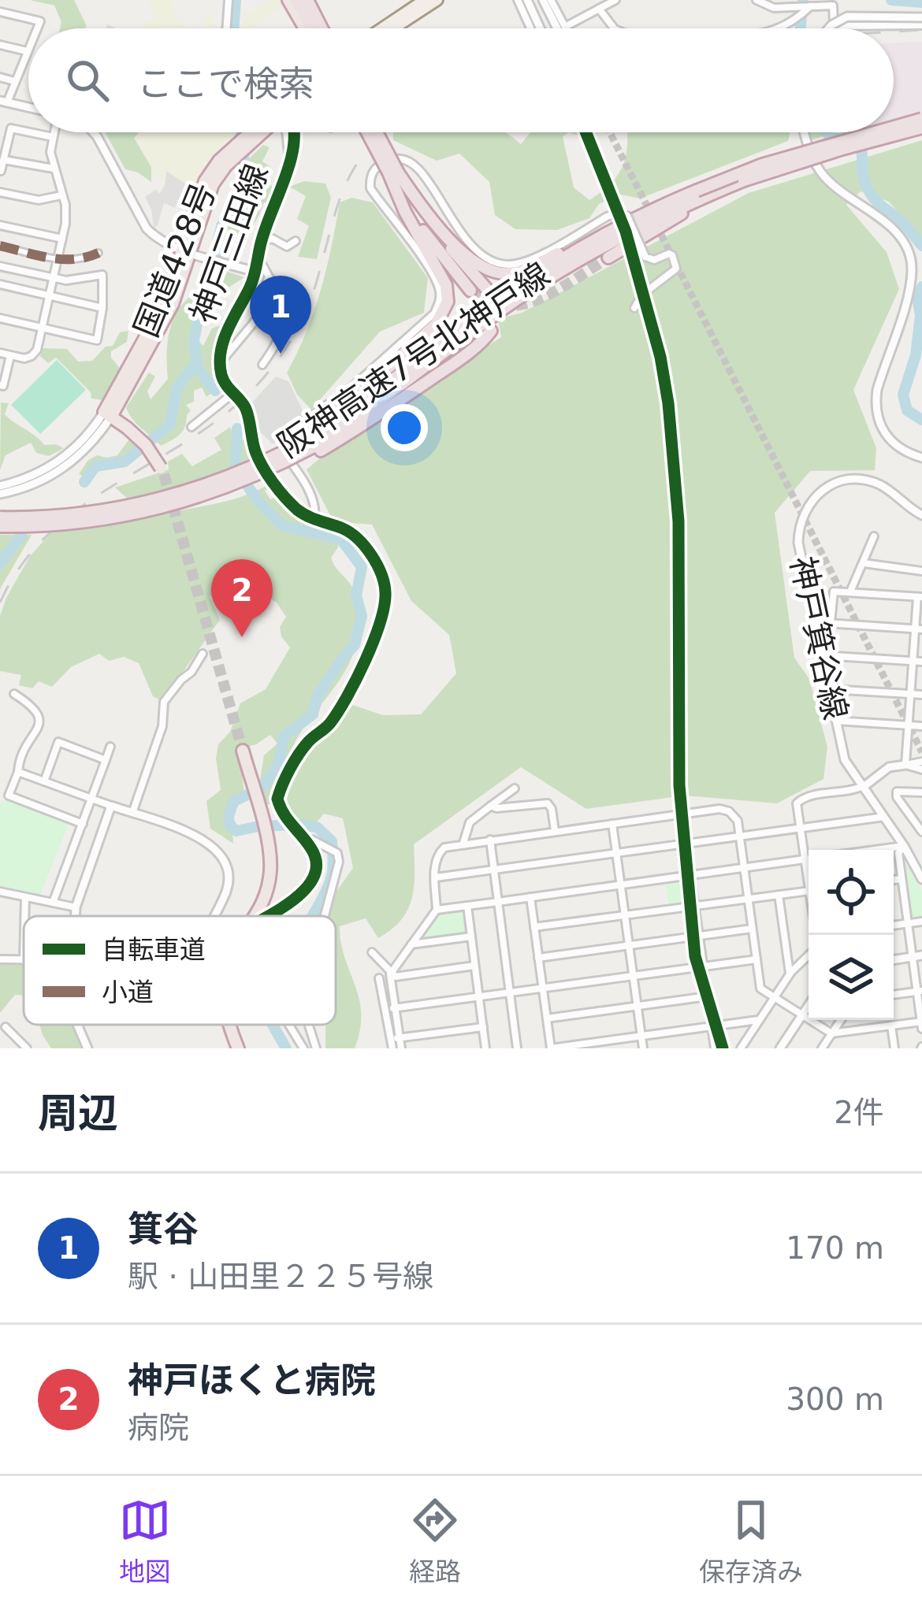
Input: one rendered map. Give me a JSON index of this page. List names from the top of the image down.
{
  "streets": {
    "highway": ["国道428号", "阪神高速7号北神戸線"],
    "street": ["神戸三田線", "神戸箕谷線"]
  },
  "legend": ["自転車道", "小道"],
  "page": {
    "search": "ここで検索",
    "pins": ["1", "2"],
    "heading": ["周辺", "2件"],
    "list": [
      {
        "mark": "1",
        "name": "箕谷",
        "note": "駅 · 山田里２２５号線",
        "value": "170 m"
      },
      {
        "mark": "2",
        "name": "神戸ほくと病院",
        "note": "病院",
        "value": "300 m"
      }
    ],
    "nav": ["地図", "経路", "保存済み"]
  }
}
